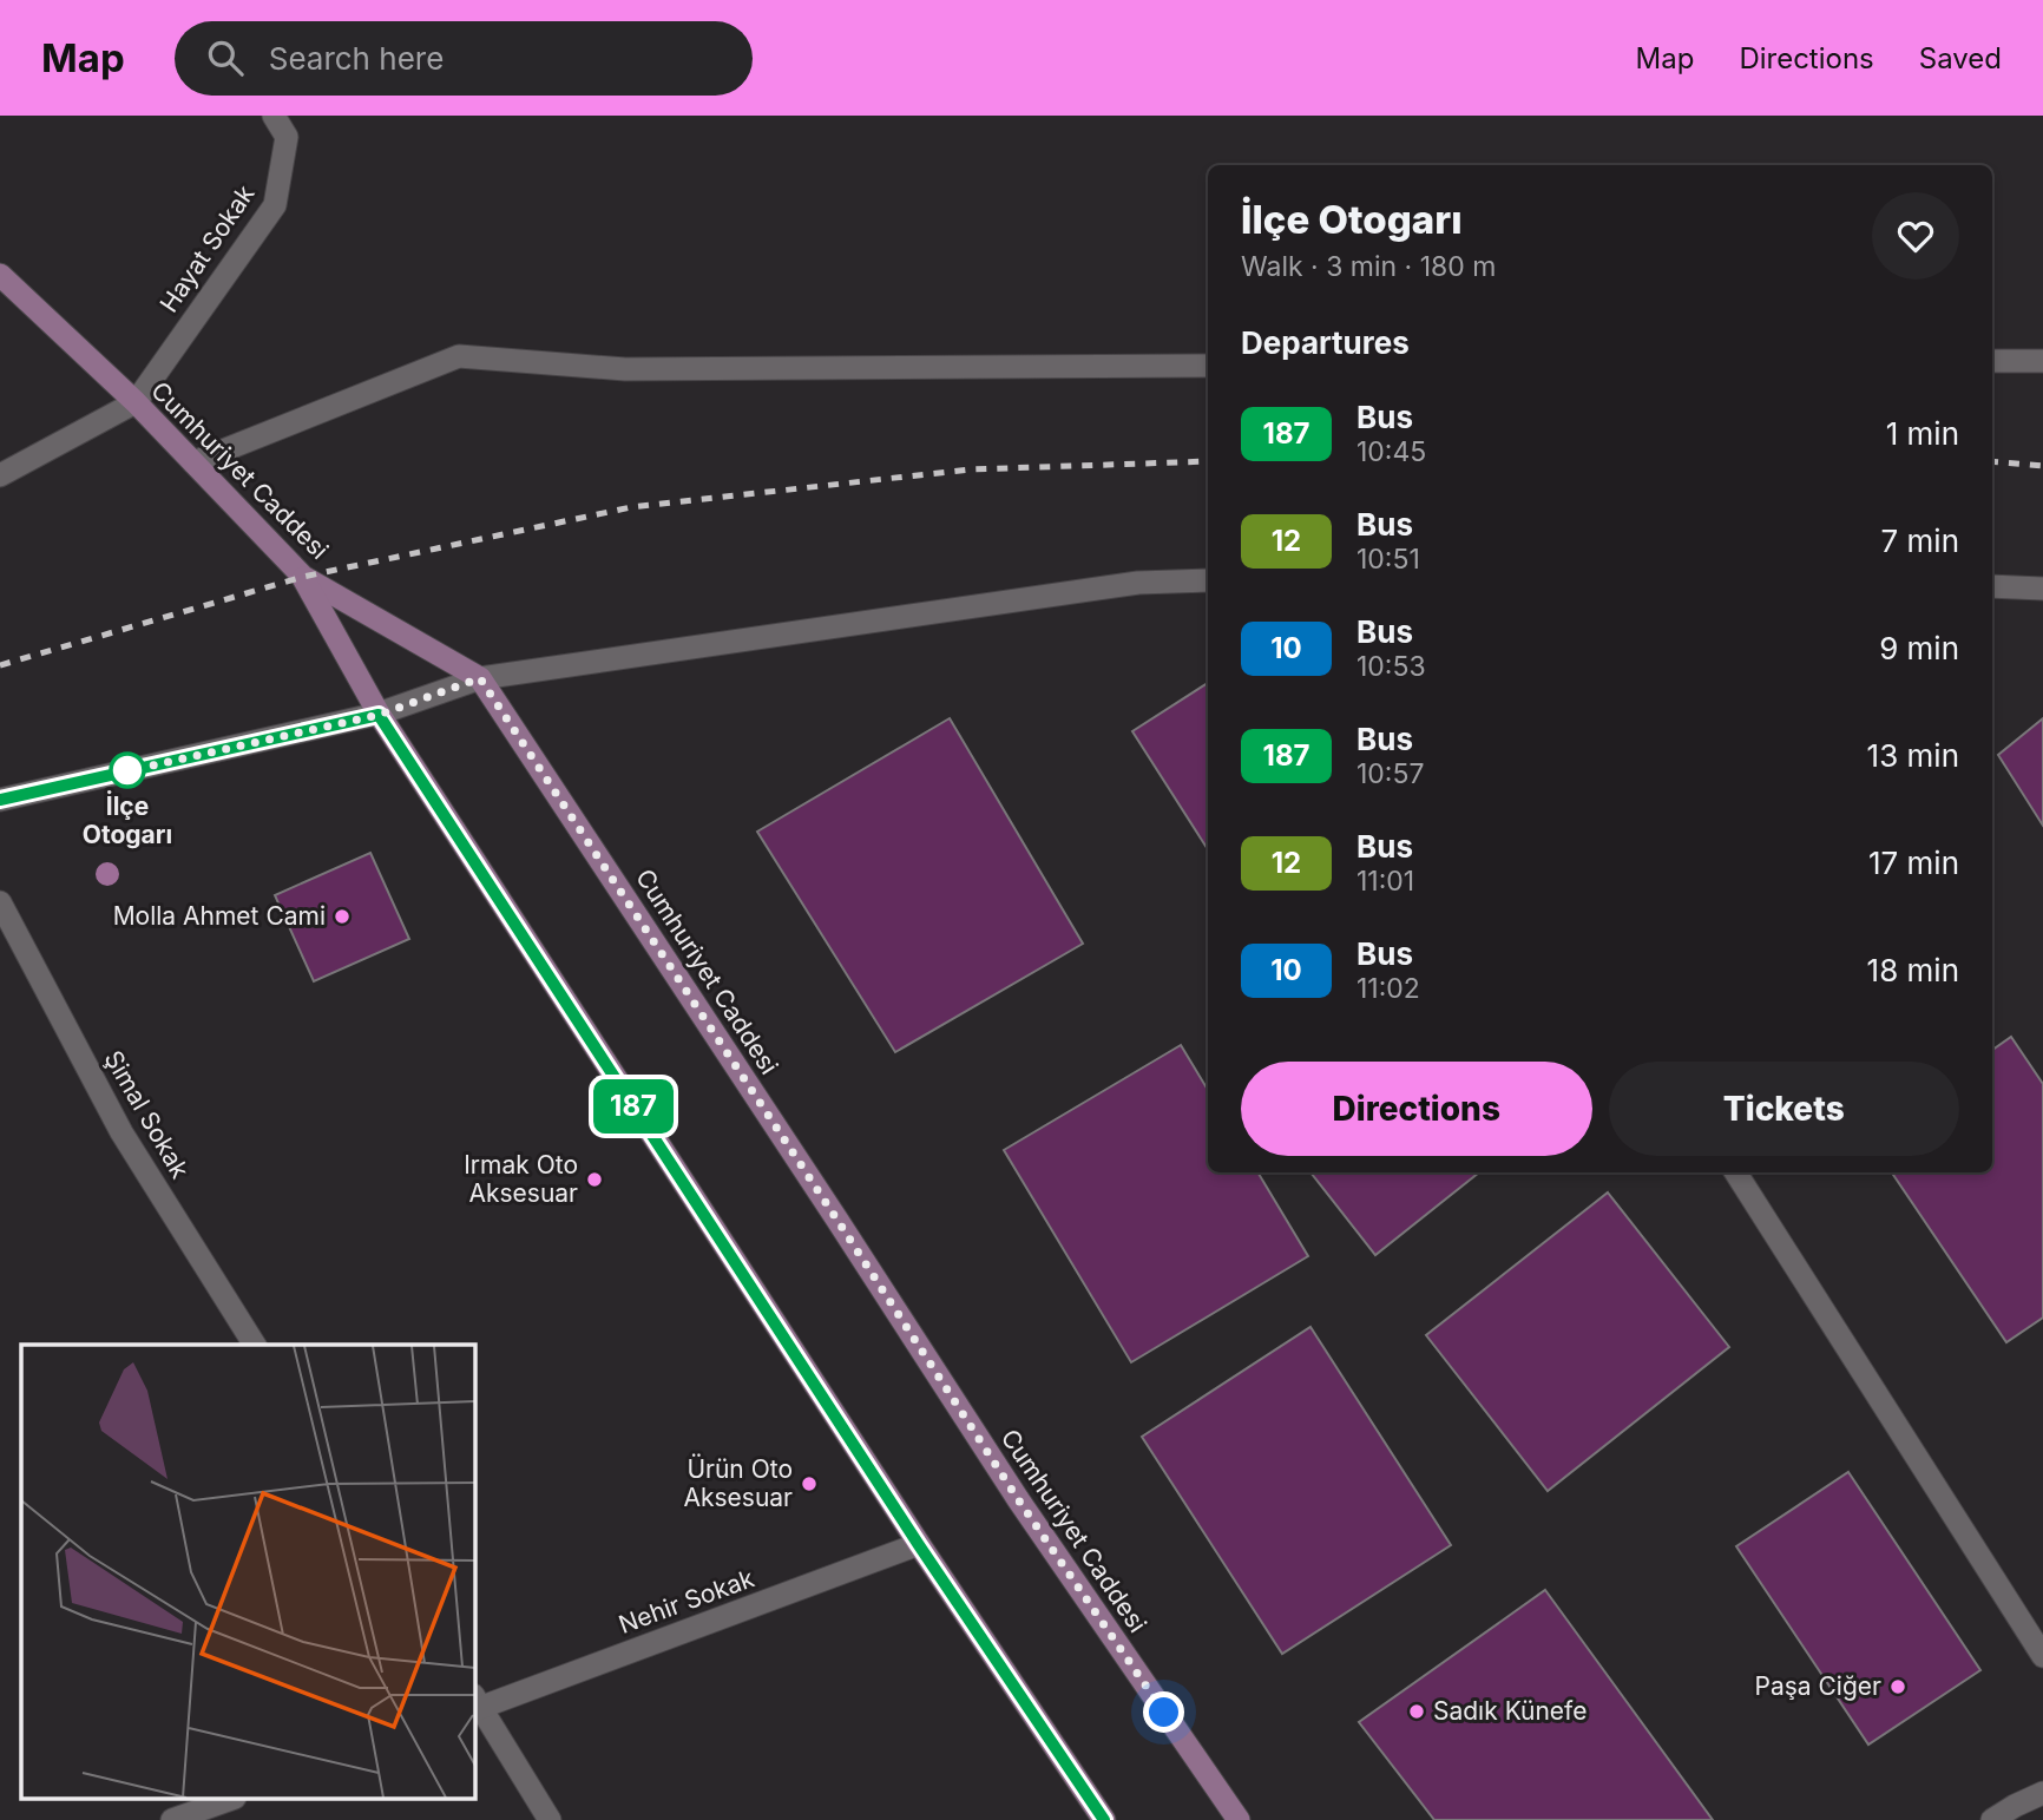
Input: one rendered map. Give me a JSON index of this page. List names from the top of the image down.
{
  "streets": {
    "main road": ["Cumhuriyet Caddesi"],
    "street": ["Hayat Sokak", "Şimal Sokak", "Nehir Sokak"]
  },
  "crossings": [
    ["Hayat Sokak", "Cumhuriyet Caddesi"]
  ],
  "places": [
    "İlçe Otogarı",
    "Molla Ahmet Cami",
    "Irmak Oto Aksesuar",
    "Ürün Oto Aksesuar",
    "Paşa Ciğer",
    "Sadık Künefe"
  ],
  "lines": ["bus line 187"],
  "page": {
    "header": "Map",
    "search": "Search here",
    "nav": ["Map", "Directions", "Saved"],
    "on_map": "187",
    "heading": [
      ["İlçe Otogarı", "Walk · 3 min · 180 m"],
      "Departures"
    ],
    "list": [
      {
        "mark": "187",
        "name": "Bus",
        "note": "10:45",
        "value": "1 min"
      },
      {
        "mark": "12",
        "name": "Bus",
        "note": "10:51",
        "value": "7 min"
      },
      {
        "mark": "10",
        "name": "Bus",
        "note": "10:53",
        "value": "9 min"
      },
      {
        "mark": "187",
        "name": "Bus",
        "note": "10:57",
        "value": "13 min"
      },
      {
        "mark": "12",
        "name": "Bus",
        "note": "11:01",
        "value": "17 min"
      },
      {
        "mark": "10",
        "name": "Bus",
        "note": "11:02",
        "value": "18 min"
      }
    ],
    "buttons": ["Directions", "Tickets"]
  }
}
